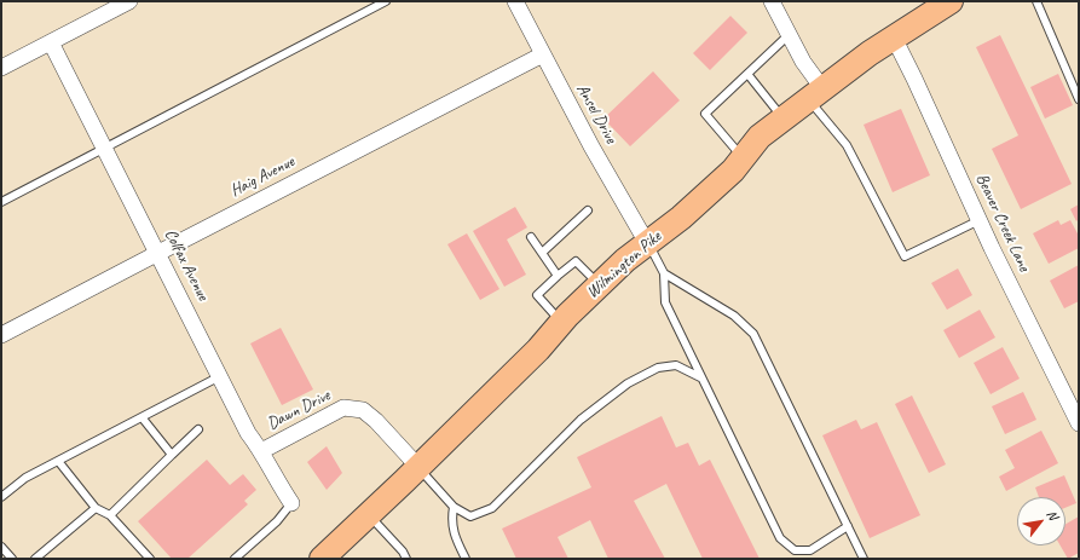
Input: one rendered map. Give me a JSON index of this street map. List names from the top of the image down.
{
  "streets": {
    "main road": ["Wilmington Pike"],
    "street": [
      "Ansel Drive",
      "Haig Avenue",
      "Beaver Creek Lane",
      "Colfax Avenue",
      "Dawn Drive"
    ]
  },
  "crossings": [
    ["Ansel Drive", "Haig Avenue"],
    ["Ansel Drive", "Wilmington Pike"],
    ["Haig Avenue", "Colfax Avenue"],
    ["Beaver Creek Lane", "Wilmington Pike"],
    ["Colfax Avenue", "Dawn Drive"],
    ["Wilmington Pike", "Dawn Drive"]
  ],
  "north": "top right"
}
